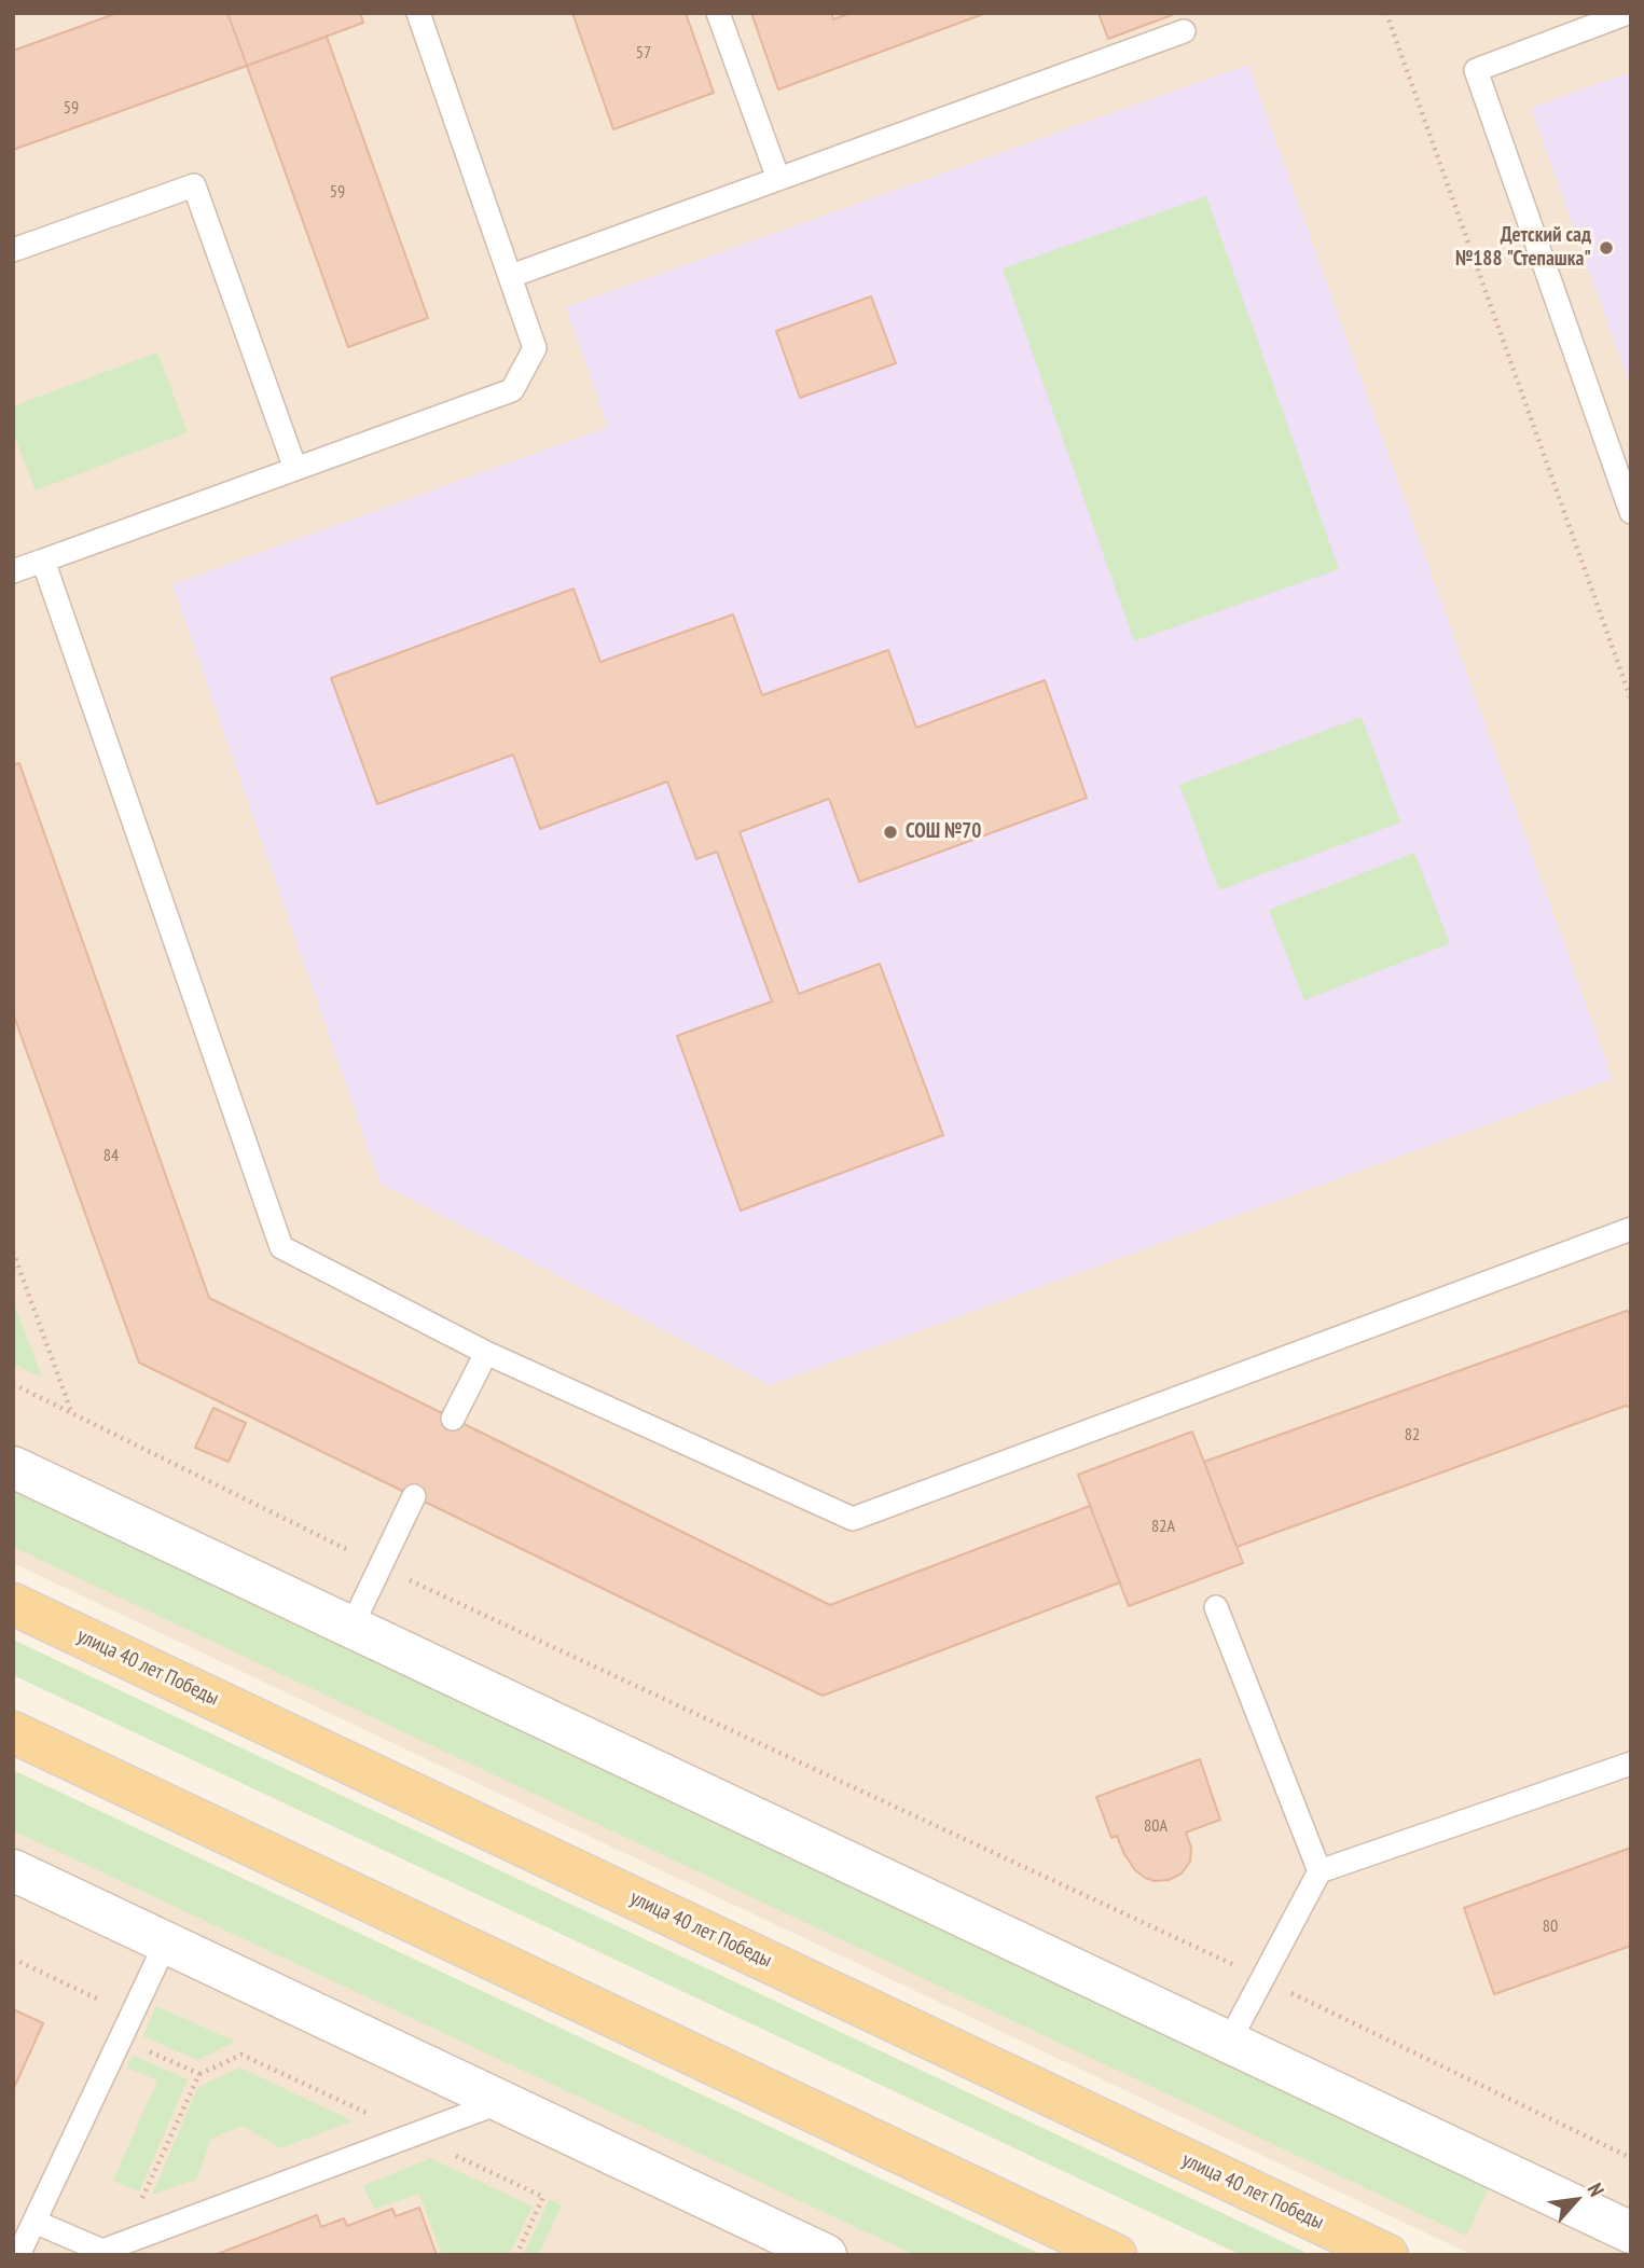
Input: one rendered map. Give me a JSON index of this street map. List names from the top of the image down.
{
  "streets": {
    "main road": ["улица 40 лет Победы"]
  },
  "places": ["Детский сад №188 \"Степашка\"", "СОШ №70"],
  "house_numbers": [
    "57",
    "59",
    "59",
    "84",
    "82",
    "82А",
    "80А",
    "80"
  ],
  "north": "top right"
}
